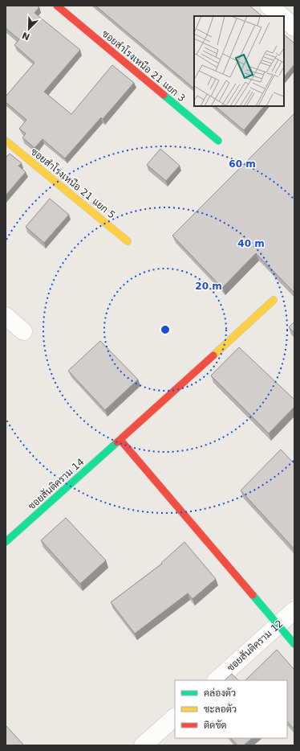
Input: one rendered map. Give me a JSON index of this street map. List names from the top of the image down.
{
  "streets": {
    "street": [
      "ซอยสำโรงเหนือ 21 แยก 3",
      "ซอยสำโรงเหนือ 21 แยก 5",
      "ซอยสันติคราม 14",
      "ซอยสันติคราม 12"
    ]
  },
  "legend": ["คล่องตัว", "ชะลอตัว", "ติดขัด"],
  "north": "bottom left",
  "rings": ["60 m", "40 m", "20 m"]
}
